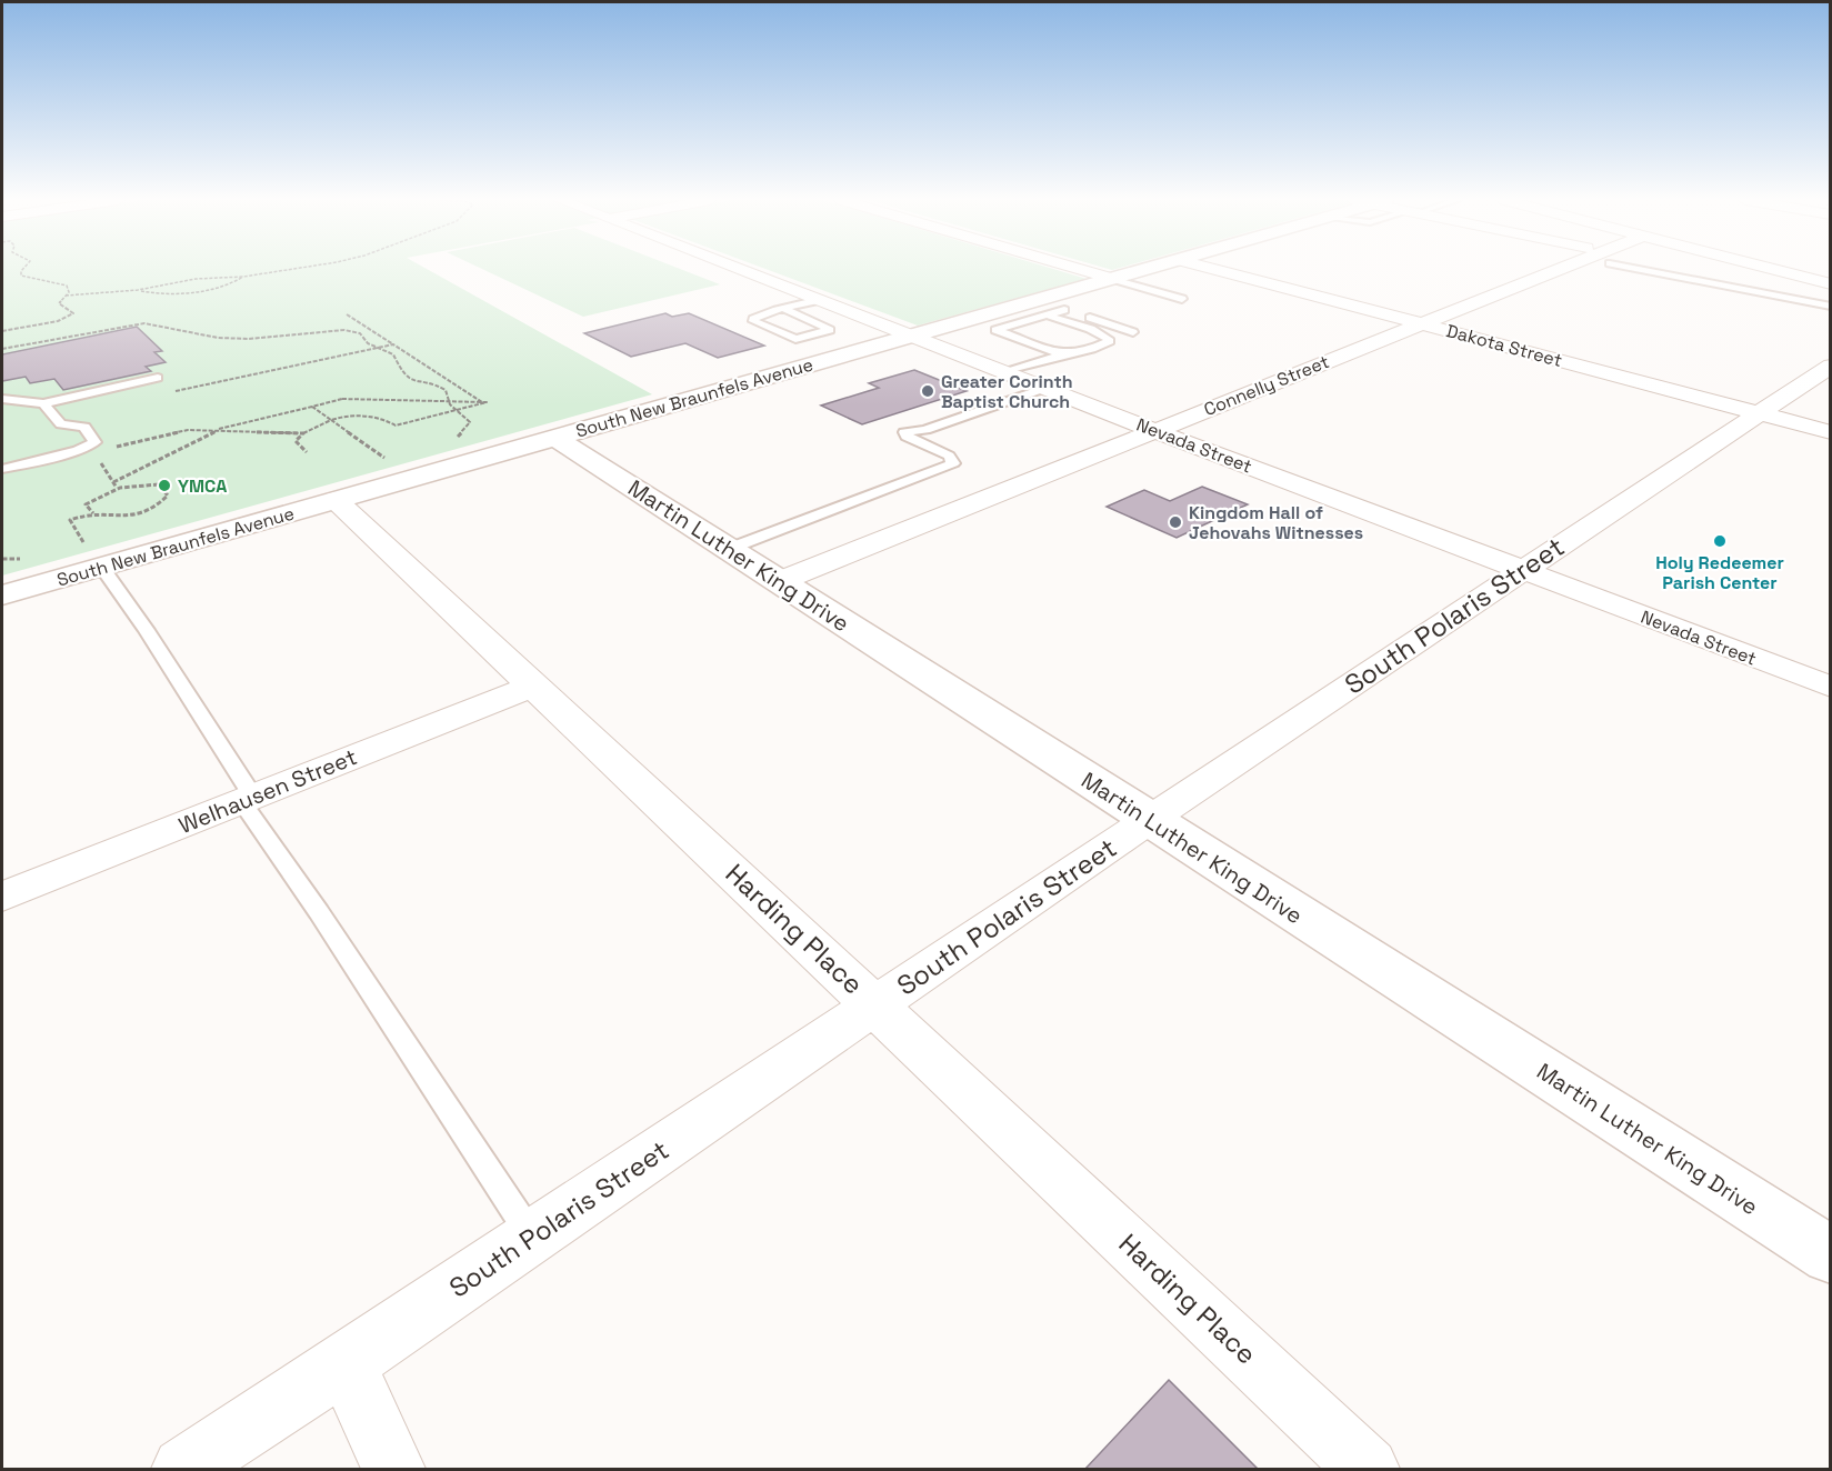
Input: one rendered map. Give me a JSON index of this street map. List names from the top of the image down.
{
  "streets": {
    "main road": ["South New Braunfels Avenue", "Martin Luther King Drive"],
    "street": [
      "Dakota Street",
      "Connelly Street",
      "Nevada Street",
      "South Polaris Street",
      "Welhausen Street",
      "Harding Place"
    ]
  },
  "crossings": [
    ["Dakota Street", "Connelly Street"],
    ["Dakota Street", "South Polaris Street"],
    ["Connelly Street", "Nevada Street"],
    ["Connelly Street", "Martin Luther King Drive"],
    ["South New Braunfels Avenue", "Nevada Street"],
    ["South New Braunfels Avenue", "Martin Luther King Drive"],
    ["South New Braunfels Avenue", "Harding Place"],
    ["Nevada Street", "South Polaris Street"],
    ["Martin Luther King Drive", "South Polaris Street"],
    ["South Polaris Street", "Harding Place"],
    ["Welhausen Street", "Harding Place"]
  ],
  "places": [
    "Greater Corinth Baptist Church",
    "YMCA",
    "Kingdom Hall of Jehovahs Witnesses",
    "Holy Redeemer Parish Center"
  ]
}
